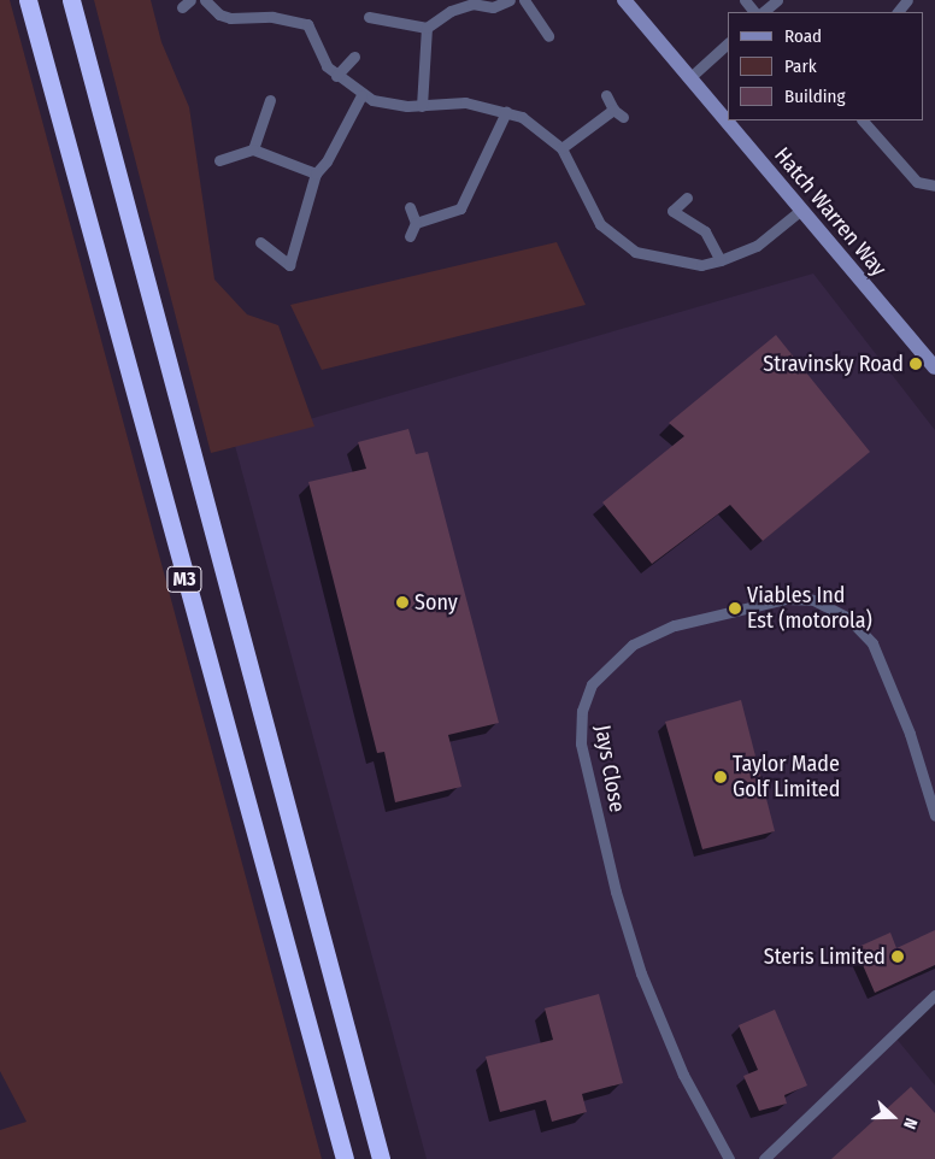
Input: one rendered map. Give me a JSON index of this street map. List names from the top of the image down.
{
  "streets": {
    "highway": ["M3"],
    "street": ["Hatch Warren Way", "Jays Close"]
  },
  "places": [
    "Stravinsky Road",
    "Sony",
    "Viables Ind Est (motorola)",
    "Taylor Made Golf Limited",
    "Steris Limited"
  ],
  "legend": ["Road", "Park", "Building"],
  "north": "right"
}
